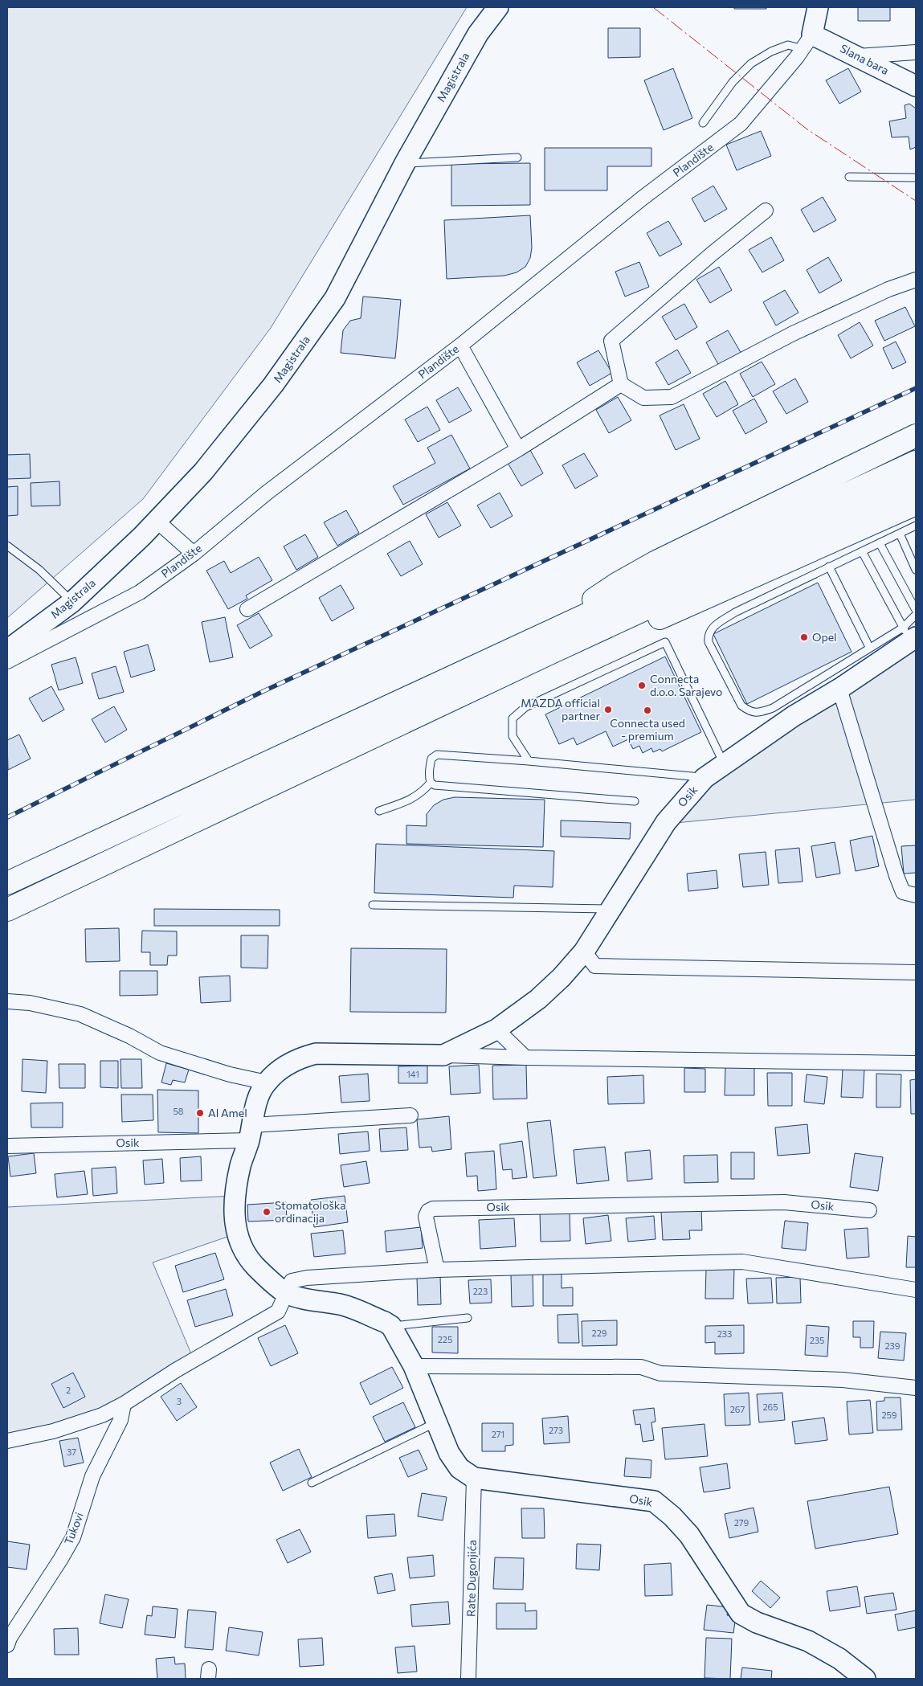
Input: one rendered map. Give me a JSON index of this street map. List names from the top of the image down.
{
  "streets": {
    "main road": [
      "Slana bara",
      "Magistrala",
      "Plandište",
      "Osik"
    ],
    "street": ["Tukovi", "Rate Dugonjića"]
  },
  "crossings": [
    ["Slana bara", "Plandište"],
    ["Osik", "Rate Dugonjića"]
  ],
  "places": [
    "Opel",
    "Connecta d.o.o. Sarajevo",
    "MAZDA official partner",
    "Connecta used - premium",
    "Al Amel",
    "Stomatološka ordinacija"
  ],
  "house_numbers": [
    "141",
    "58",
    "223",
    "229",
    "233",
    "225",
    "235",
    "239",
    "2",
    "3",
    "265",
    "267",
    "259",
    "273",
    "271",
    "37",
    "279"
  ]
}
